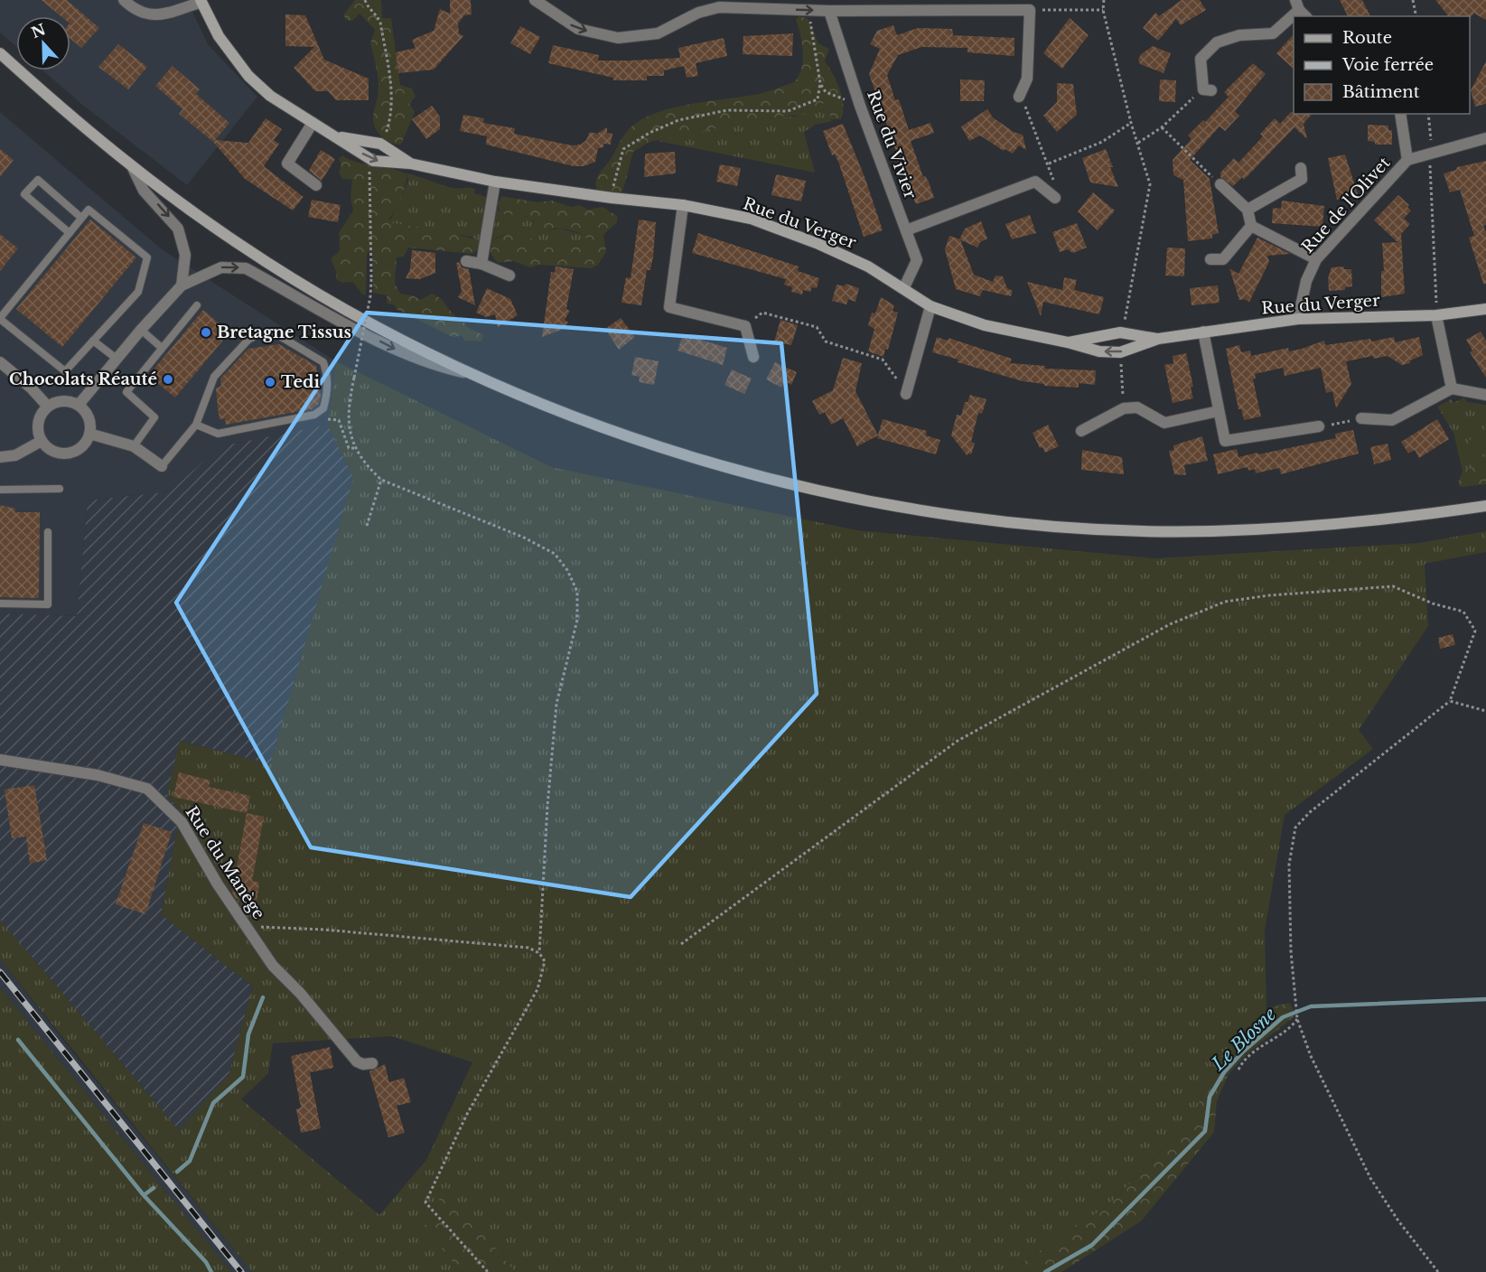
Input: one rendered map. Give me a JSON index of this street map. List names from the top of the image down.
{
  "streets": {
    "main road": ["Rue du Verger"],
    "street": ["Rue du Vivier", "Rue de l'Olivet", "Rue du Manège"]
  },
  "crossings": [
    ["Rue du Vivier", "Rue du Verger"],
    ["Rue de l'Olivet", "Rue du Verger"]
  ],
  "water": ["Le Blosne"],
  "places": ["Bretagne Tissus", "Chocolats Réauté", "Tedi"],
  "legend": ["Route", "Voie ferrée", "Bâtiment"],
  "north": "top"
}
